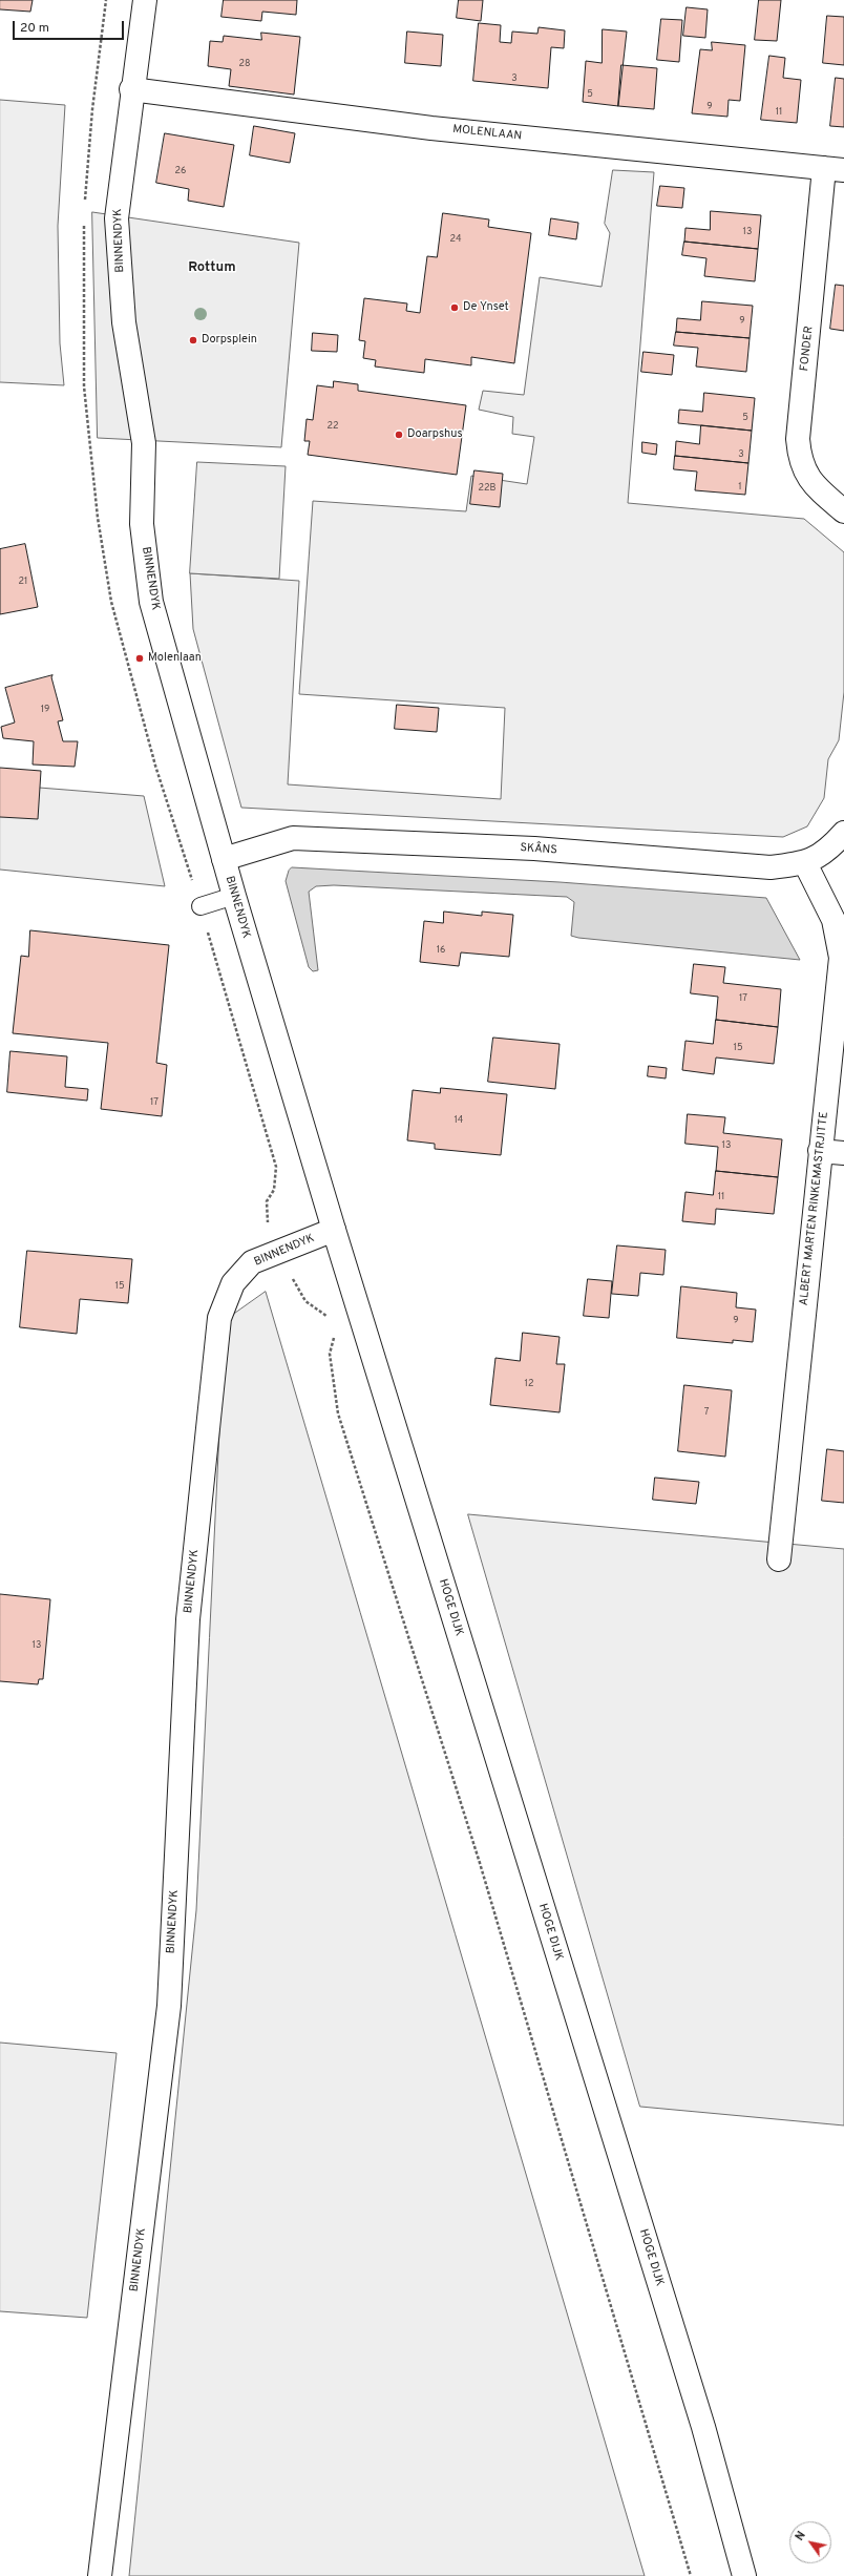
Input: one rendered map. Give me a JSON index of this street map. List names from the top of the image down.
{
  "streets": {
    "street": [
      "MOLENLAAN",
      "BINNENDYK",
      "FONDER",
      "SKÂNS",
      "ALBERT MARTEN RINKEMASTRJITTE",
      "HOGE DIJK"
    ]
  },
  "crossings": [
    ["MOLENLAAN", "BINNENDYK"],
    ["MOLENLAAN", "FONDER"],
    ["BINNENDYK", "SKÂNS"],
    ["BINNENDYK", "HOGE DIJK"],
    ["SKÂNS", "ALBERT MARTEN RINKEMASTRJITTE"]
  ],
  "districts": ["Rottum"],
  "places": [
    "De Ynset",
    "Dorpsplein",
    "Doarpshus",
    "Molenlaan"
  ],
  "house_numbers": [
    "28",
    "3",
    "5",
    "9",
    "11",
    "26",
    "13",
    "24",
    "9",
    "5",
    "22",
    "3",
    "1",
    "22B",
    "21",
    "19",
    "16",
    "17",
    "15",
    "17",
    "14",
    "13",
    "11",
    "15",
    "9",
    "12",
    "7",
    "13"
  ],
  "scale_bar": "20 m",
  "north": "top left"
}
